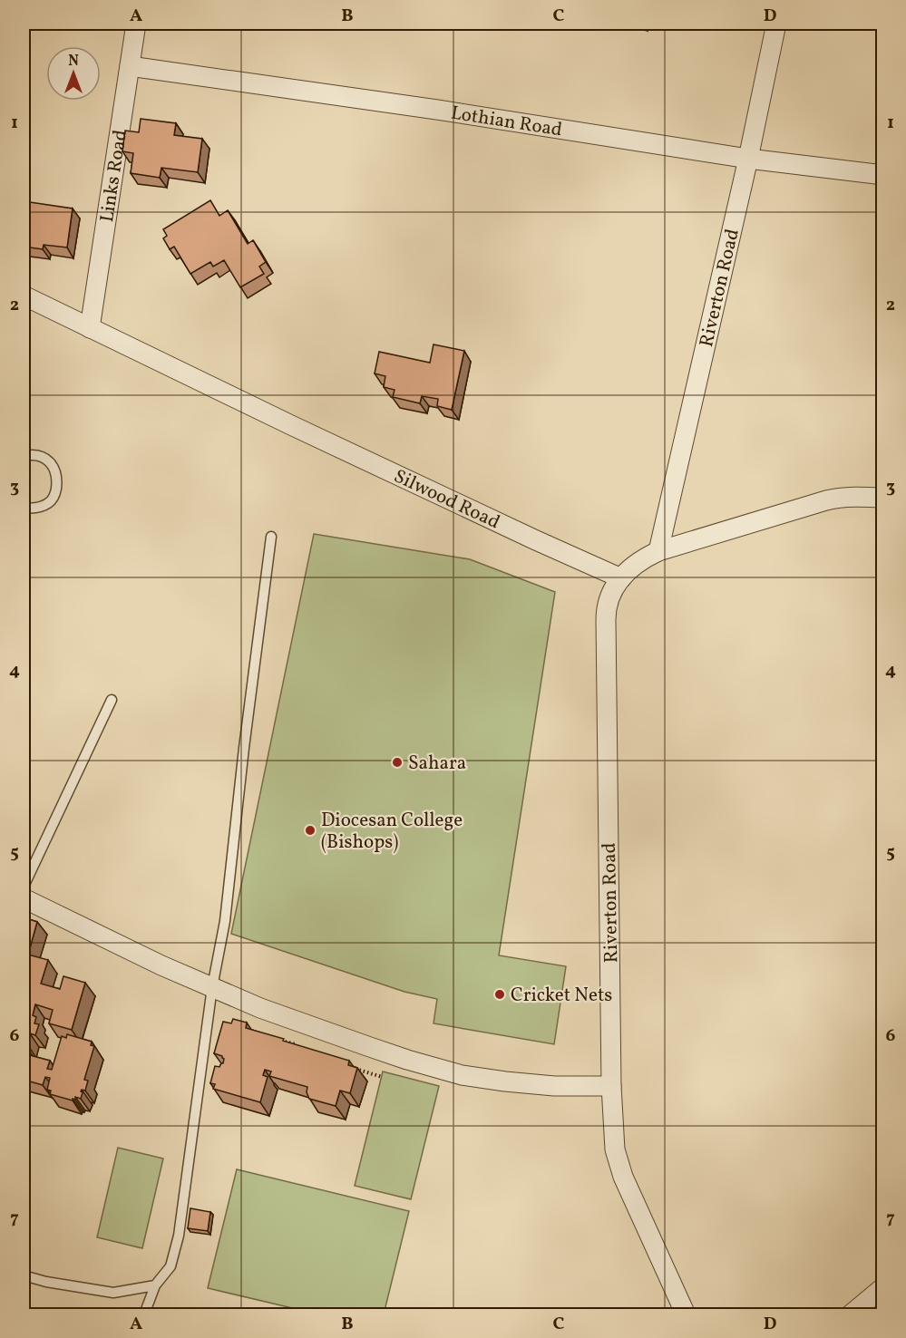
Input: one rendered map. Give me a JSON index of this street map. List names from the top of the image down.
{
  "streets": {
    "street": [
      "Lothian Road",
      "Links Road",
      "Riverton Road",
      "Silwood Road"
    ]
  },
  "crossings": [
    ["Lothian Road", "Links Road"],
    ["Lothian Road", "Riverton Road"],
    ["Links Road", "Silwood Road"],
    ["Riverton Road", "Silwood Road"]
  ],
  "places": ["Sahara", "Diocesan College (Bishops)", "Cricket Nets"],
  "north": "top",
  "grid": {
    "columns": [
      "A",
      "B",
      "C",
      "D"
    ],
    "rows": [
      "1",
      "2",
      "3",
      "4",
      "5",
      "6",
      "7"
    ]
  }
}
